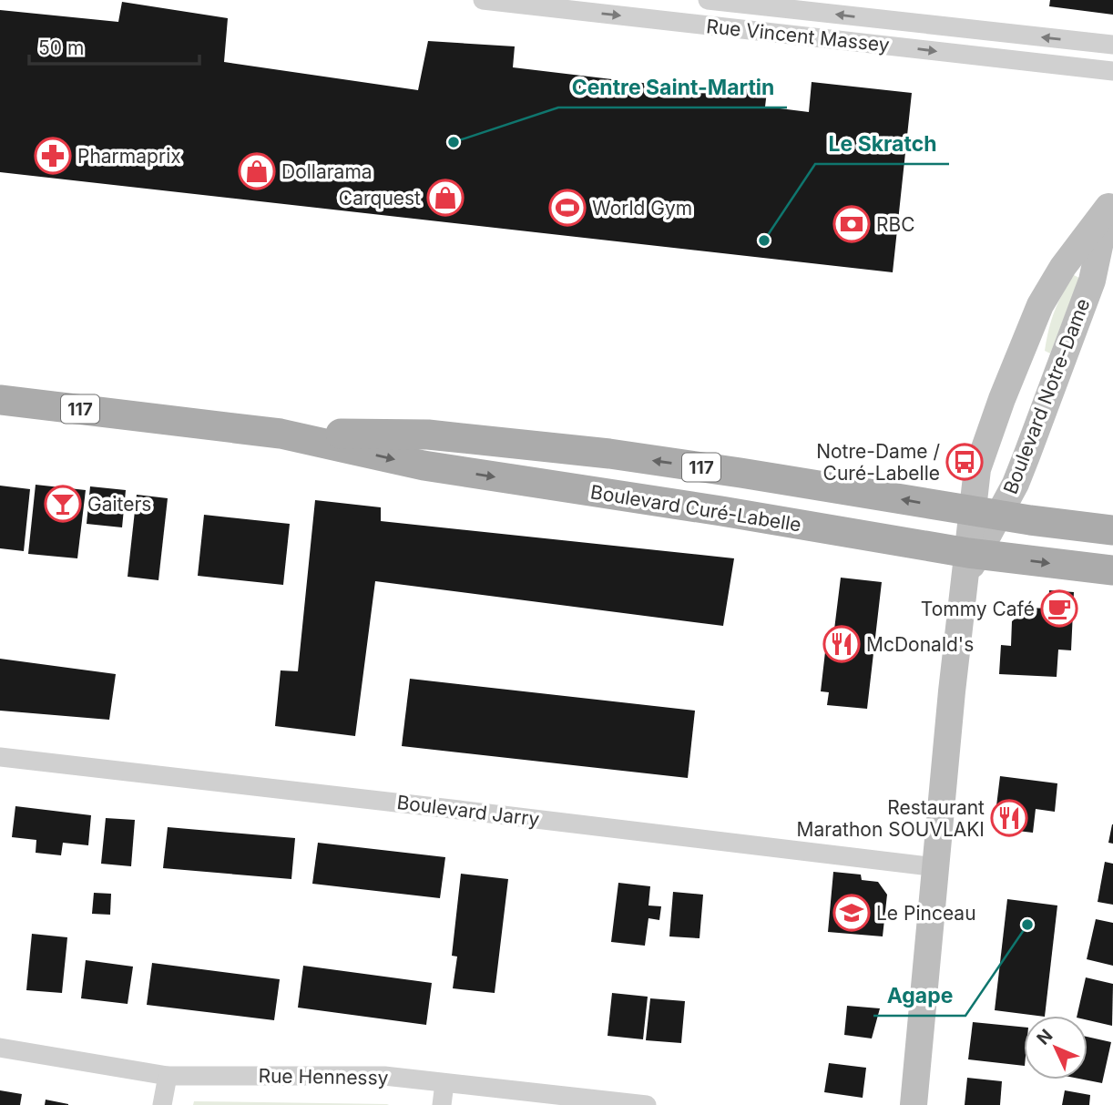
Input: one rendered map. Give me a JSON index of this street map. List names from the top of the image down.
{
  "streets": {
    "main road": ["117", "Boulevard Curé-Labelle"],
    "street": [
      "Rue Vincent Massey",
      "Boulevard Notre-Dame",
      "Boulevard Jarry",
      "Rue Hennessy"
    ]
  },
  "crossings": [
    ["Boulevard Notre-Dame", "Boulevard Curé-Labelle"],
    ["Boulevard Notre-Dame", "Boulevard Jarry"]
  ],
  "places": {
    "other": ["Centre Saint-Martin", "Le Skratch", "Agape"],
    "pharmacy": ["Pharmaprix"],
    "shop": ["Dollarama", "Carquest"],
    "sports": ["World Gym"],
    "bank": ["RBC"],
    "bus stop": ["Notre-Dame / Curé-Labelle"],
    "bar": ["Gaiters"],
    "cafe": ["Tommy Café"],
    "restaurant": ["McDonald's", "Restaurant Marathon SOUVLAKI"],
    "school or university": ["Le Pinceau"]
  },
  "scale_bar": "50 m",
  "north": "top left"
}
